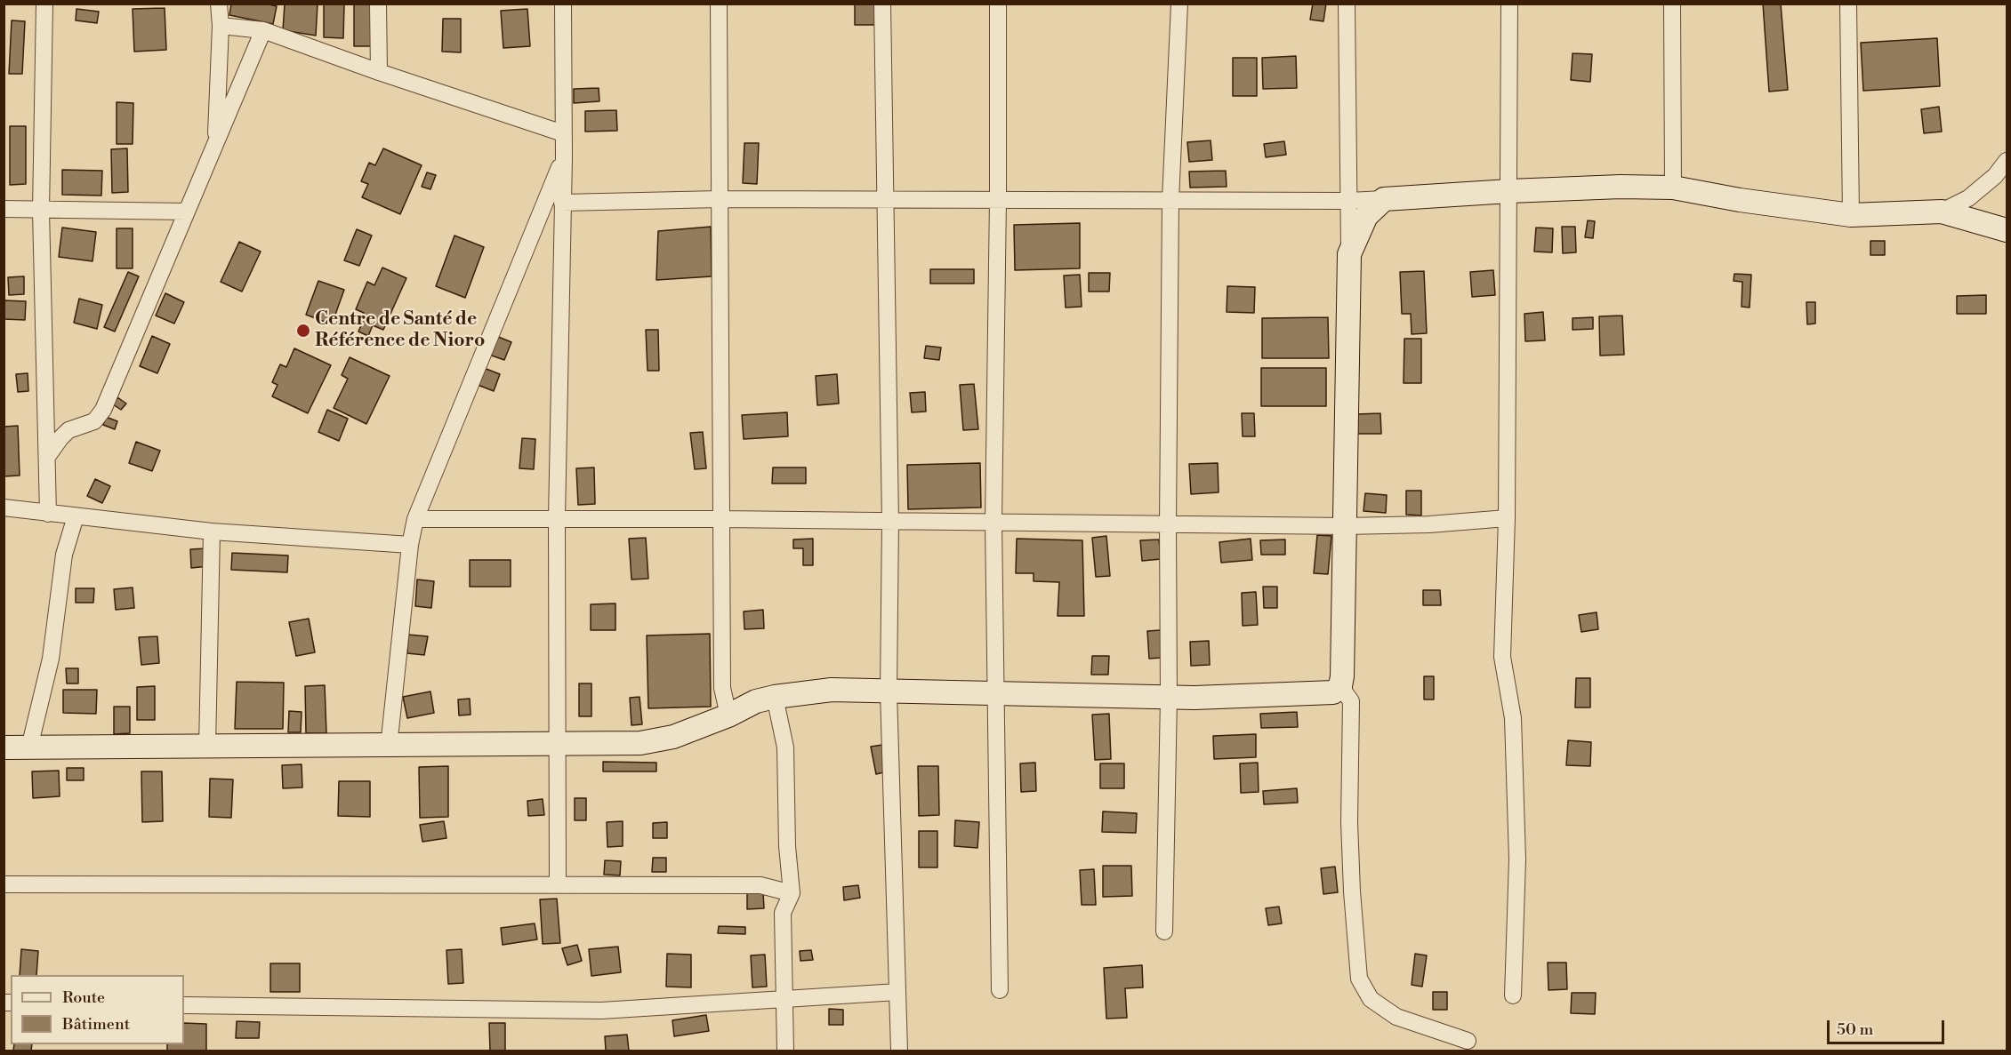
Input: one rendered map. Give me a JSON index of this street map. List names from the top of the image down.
{
  "places": ["Centre de Santé de Référence de Nioro"],
  "legend": ["Route", "Bâtiment"],
  "scale_bar": "50 m"
}
